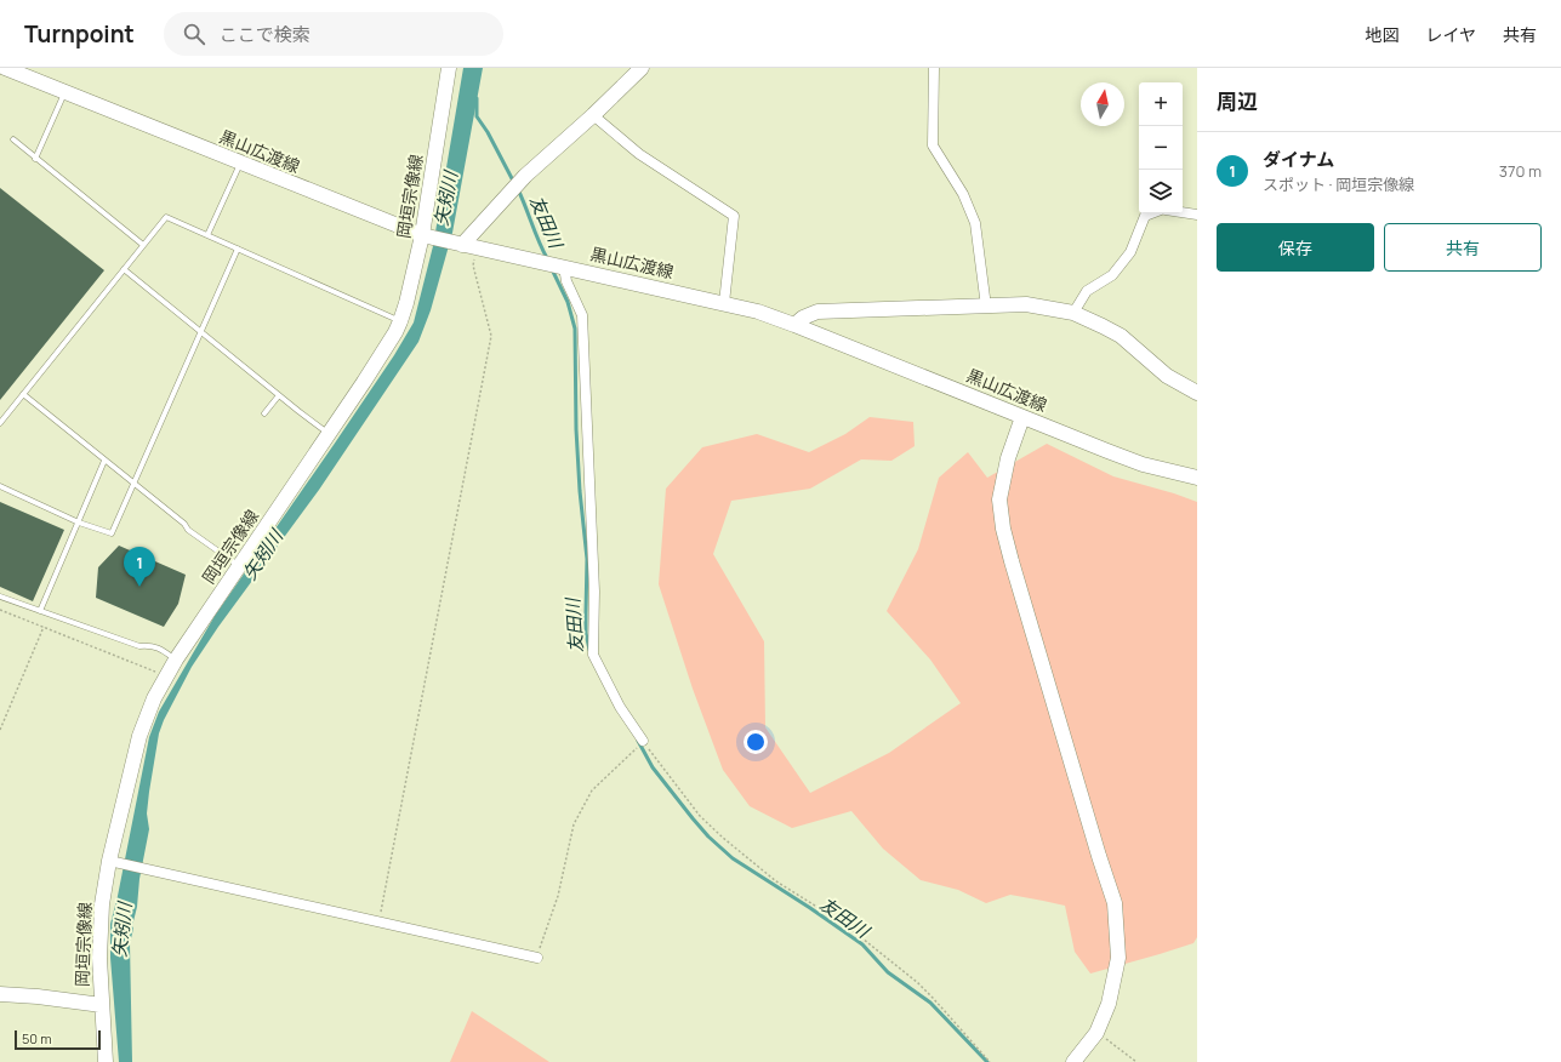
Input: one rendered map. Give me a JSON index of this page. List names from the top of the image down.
{
  "streets": {
    "main road": ["黒山広渡線", "岡垣宗像線"]
  },
  "crossings": [
    ["黒山広渡線", "岡垣宗像線"]
  ],
  "water": ["矢矧川", "友田川"],
  "scale_bar": "50 m",
  "north": "top",
  "page": {
    "header": "Turnpoint",
    "search": "ここで検索",
    "nav": ["地図", "レイヤ", "共有"],
    "heading": "周辺",
    "map_buttons": ["+", "−"],
    "list": [
      {
        "mark": "1",
        "name": "ダイナム",
        "note": "スポット · 岡垣宗像線",
        "value": "370 m"
      }
    ],
    "buttons": ["保存", "共有"],
    "pins": "1",
    "scale": "50 m"
  }
}
